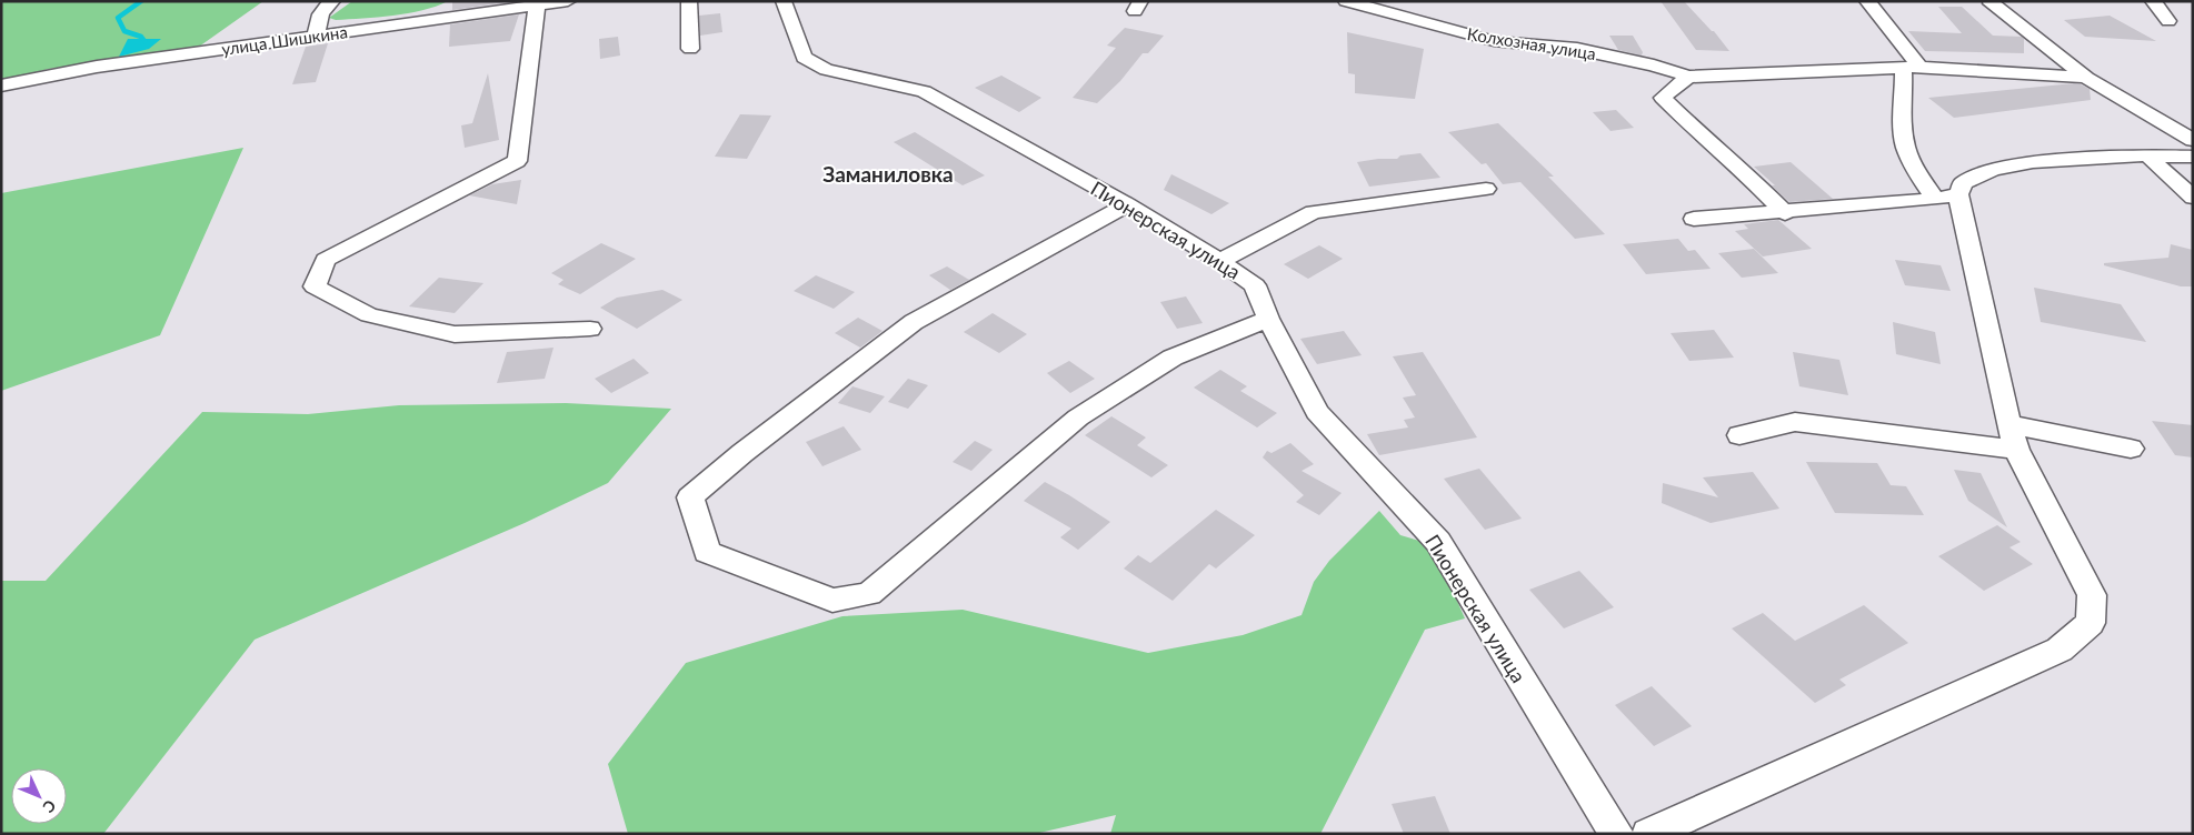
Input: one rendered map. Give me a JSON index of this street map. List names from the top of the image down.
{
  "streets": {
    "street": ["улица Шишкина", "Колхозная улица", "Пионерская улица"]
  },
  "districts": ["Заманиловка"],
  "north": "bottom right"
}
